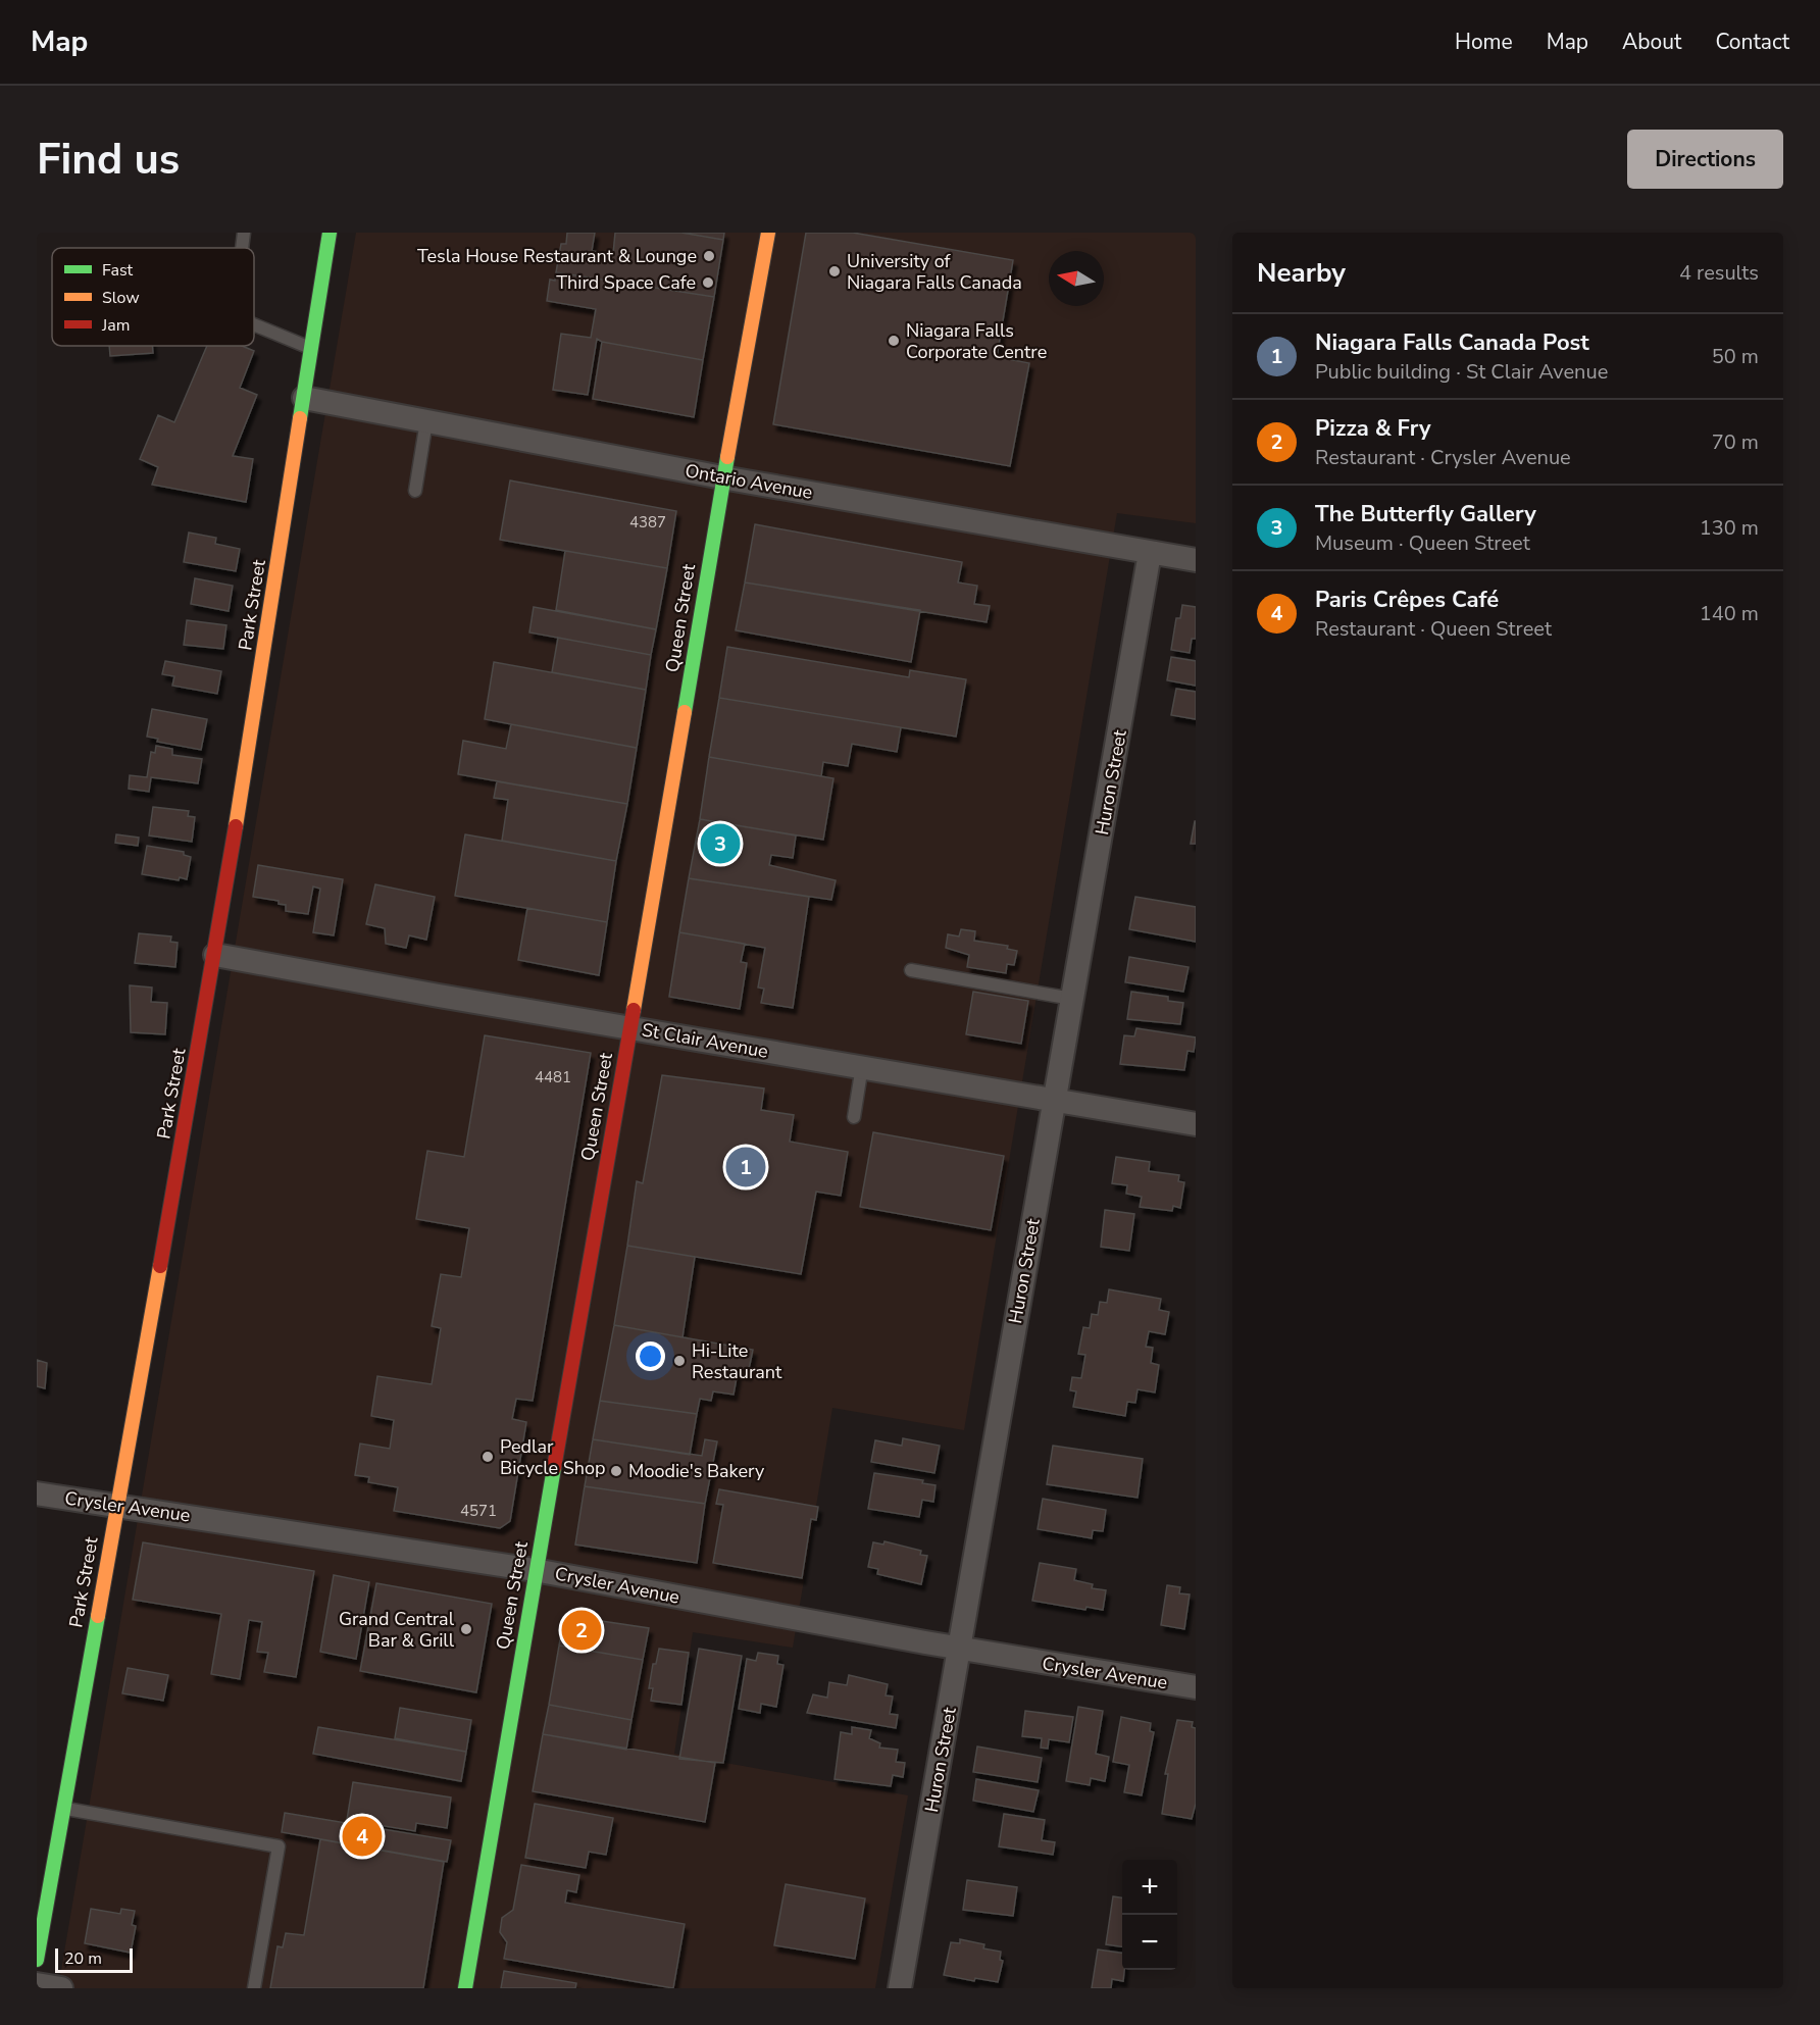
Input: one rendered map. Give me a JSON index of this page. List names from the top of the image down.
{
  "streets": {
    "street": [
      "Ontario Avenue",
      "Park Street",
      "Queen Street",
      "Huron Street",
      "St Clair Avenue",
      "Crysler Avenue"
    ]
  },
  "crossings": [
    ["Ontario Avenue", "Park Street"],
    ["Ontario Avenue", "Queen Street"],
    ["Ontario Avenue", "Huron Street"],
    ["Park Street", "St Clair Avenue"],
    ["Park Street", "Crysler Avenue"],
    ["Queen Street", "St Clair Avenue"],
    ["Queen Street", "Crysler Avenue"],
    ["Huron Street", "St Clair Avenue"],
    ["Huron Street", "Crysler Avenue"]
  ],
  "places": [
    "Tesla House Restaurant & Lounge",
    "University of Niagara Falls Canada",
    "Third Space Cafe",
    "Niagara Falls Corporate Centre",
    "Hi-Lite Restaurant",
    "Pedlar Bicycle Shop",
    "Moodie's Bakery",
    "Grand Central Bar & Grill"
  ],
  "house_numbers": ["4387", "4481", "4571"],
  "legend": ["Fast", "Slow", "Jam"],
  "scale_bar": "20 m",
  "north": "left",
  "page": {
    "header": "Map",
    "nav": [
      "Home",
      "Map",
      "About",
      "Contact"
    ],
    "buttons": "Directions",
    "title": "Find us",
    "heading": ["Nearby", "4 results"],
    "list": [
      {
        "mark": "1",
        "name": "Niagara Falls Canada Post",
        "note": "Public building · St Clair Avenue",
        "value": "50 m"
      },
      {
        "mark": "2",
        "name": "Pizza & Fry",
        "note": "Restaurant · Crysler Avenue",
        "value": "70 m"
      },
      {
        "mark": "3",
        "name": "The Butterfly Gallery",
        "note": "Museum · Queen Street",
        "value": "130 m"
      },
      {
        "mark": "4",
        "name": "Paris Crêpes Café",
        "note": "Restaurant · Queen Street",
        "value": "140 m"
      }
    ],
    "pins": [
      "3",
      "1",
      "2",
      "4"
    ],
    "map_buttons": ["+", "−"],
    "scale": "20 m"
  }
}
